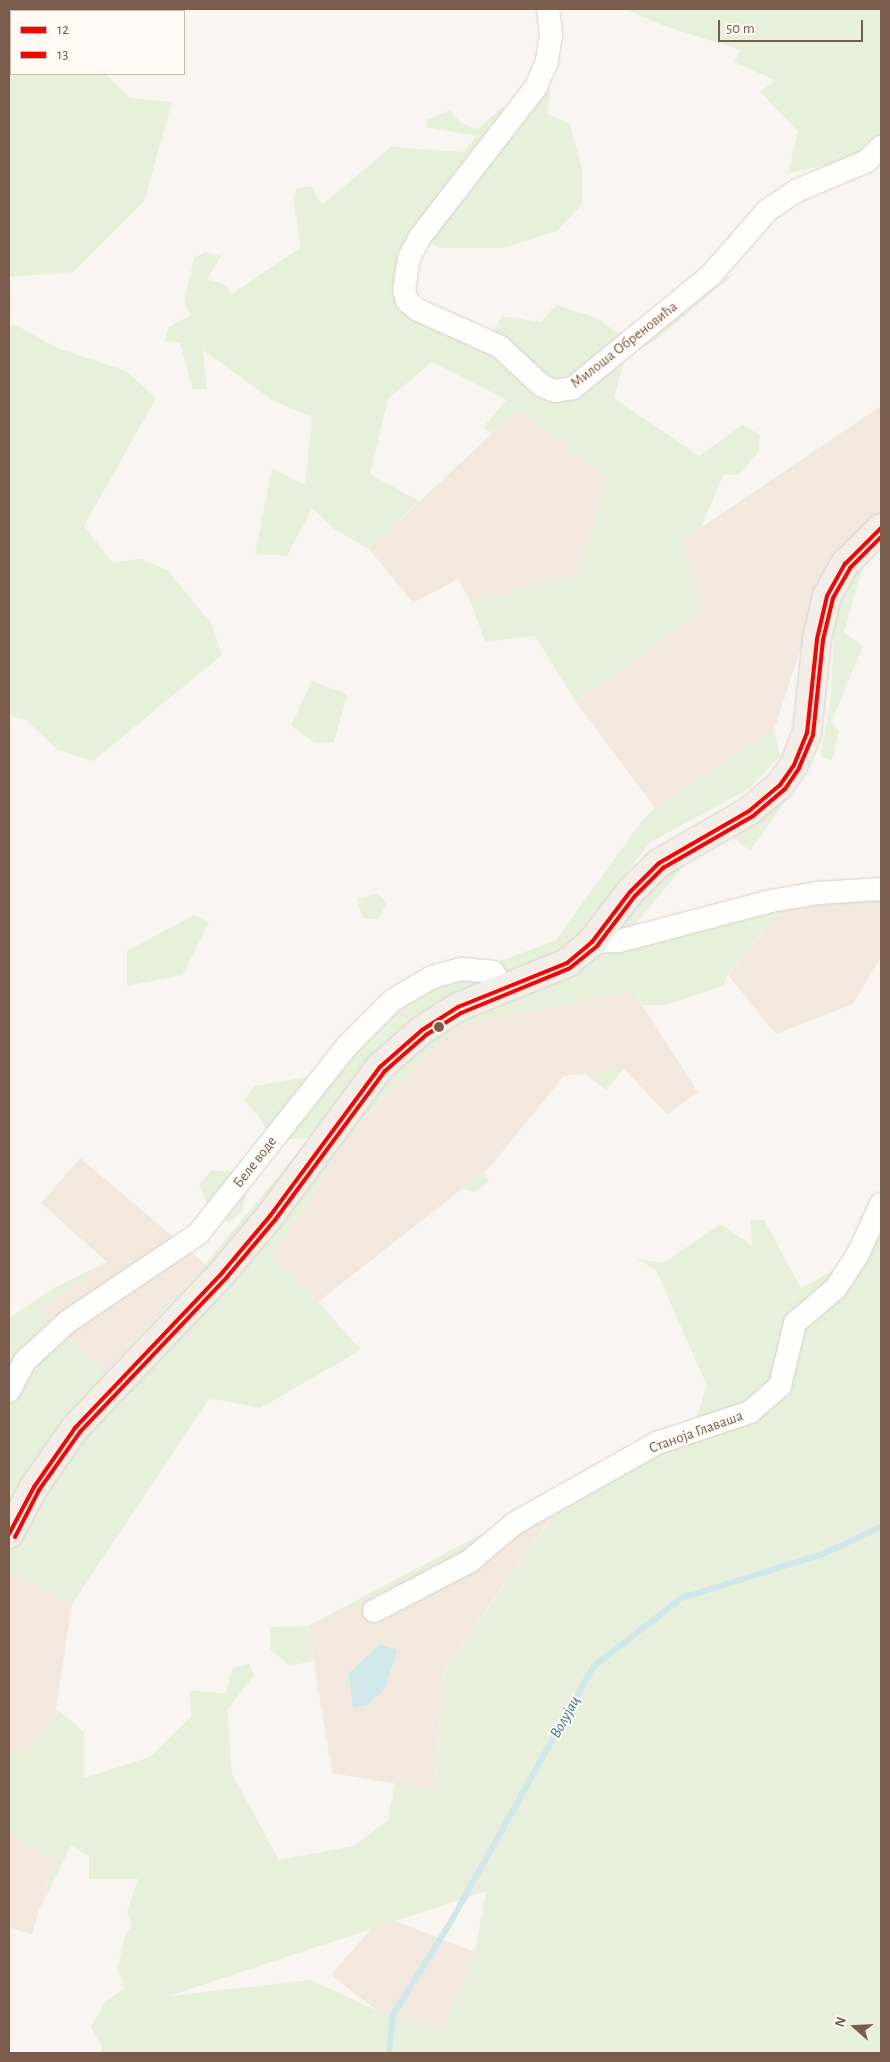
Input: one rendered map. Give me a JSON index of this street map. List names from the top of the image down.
{
  "streets": {
    "street": ["Милоша Обреновића", "Беле воде", "Станоја Главаша"]
  },
  "water": ["Волујац"],
  "lines": ["transit line 12", "transit line 13"],
  "legend": ["12", "13"],
  "scale_bar": "50 m",
  "north": "left"
}
